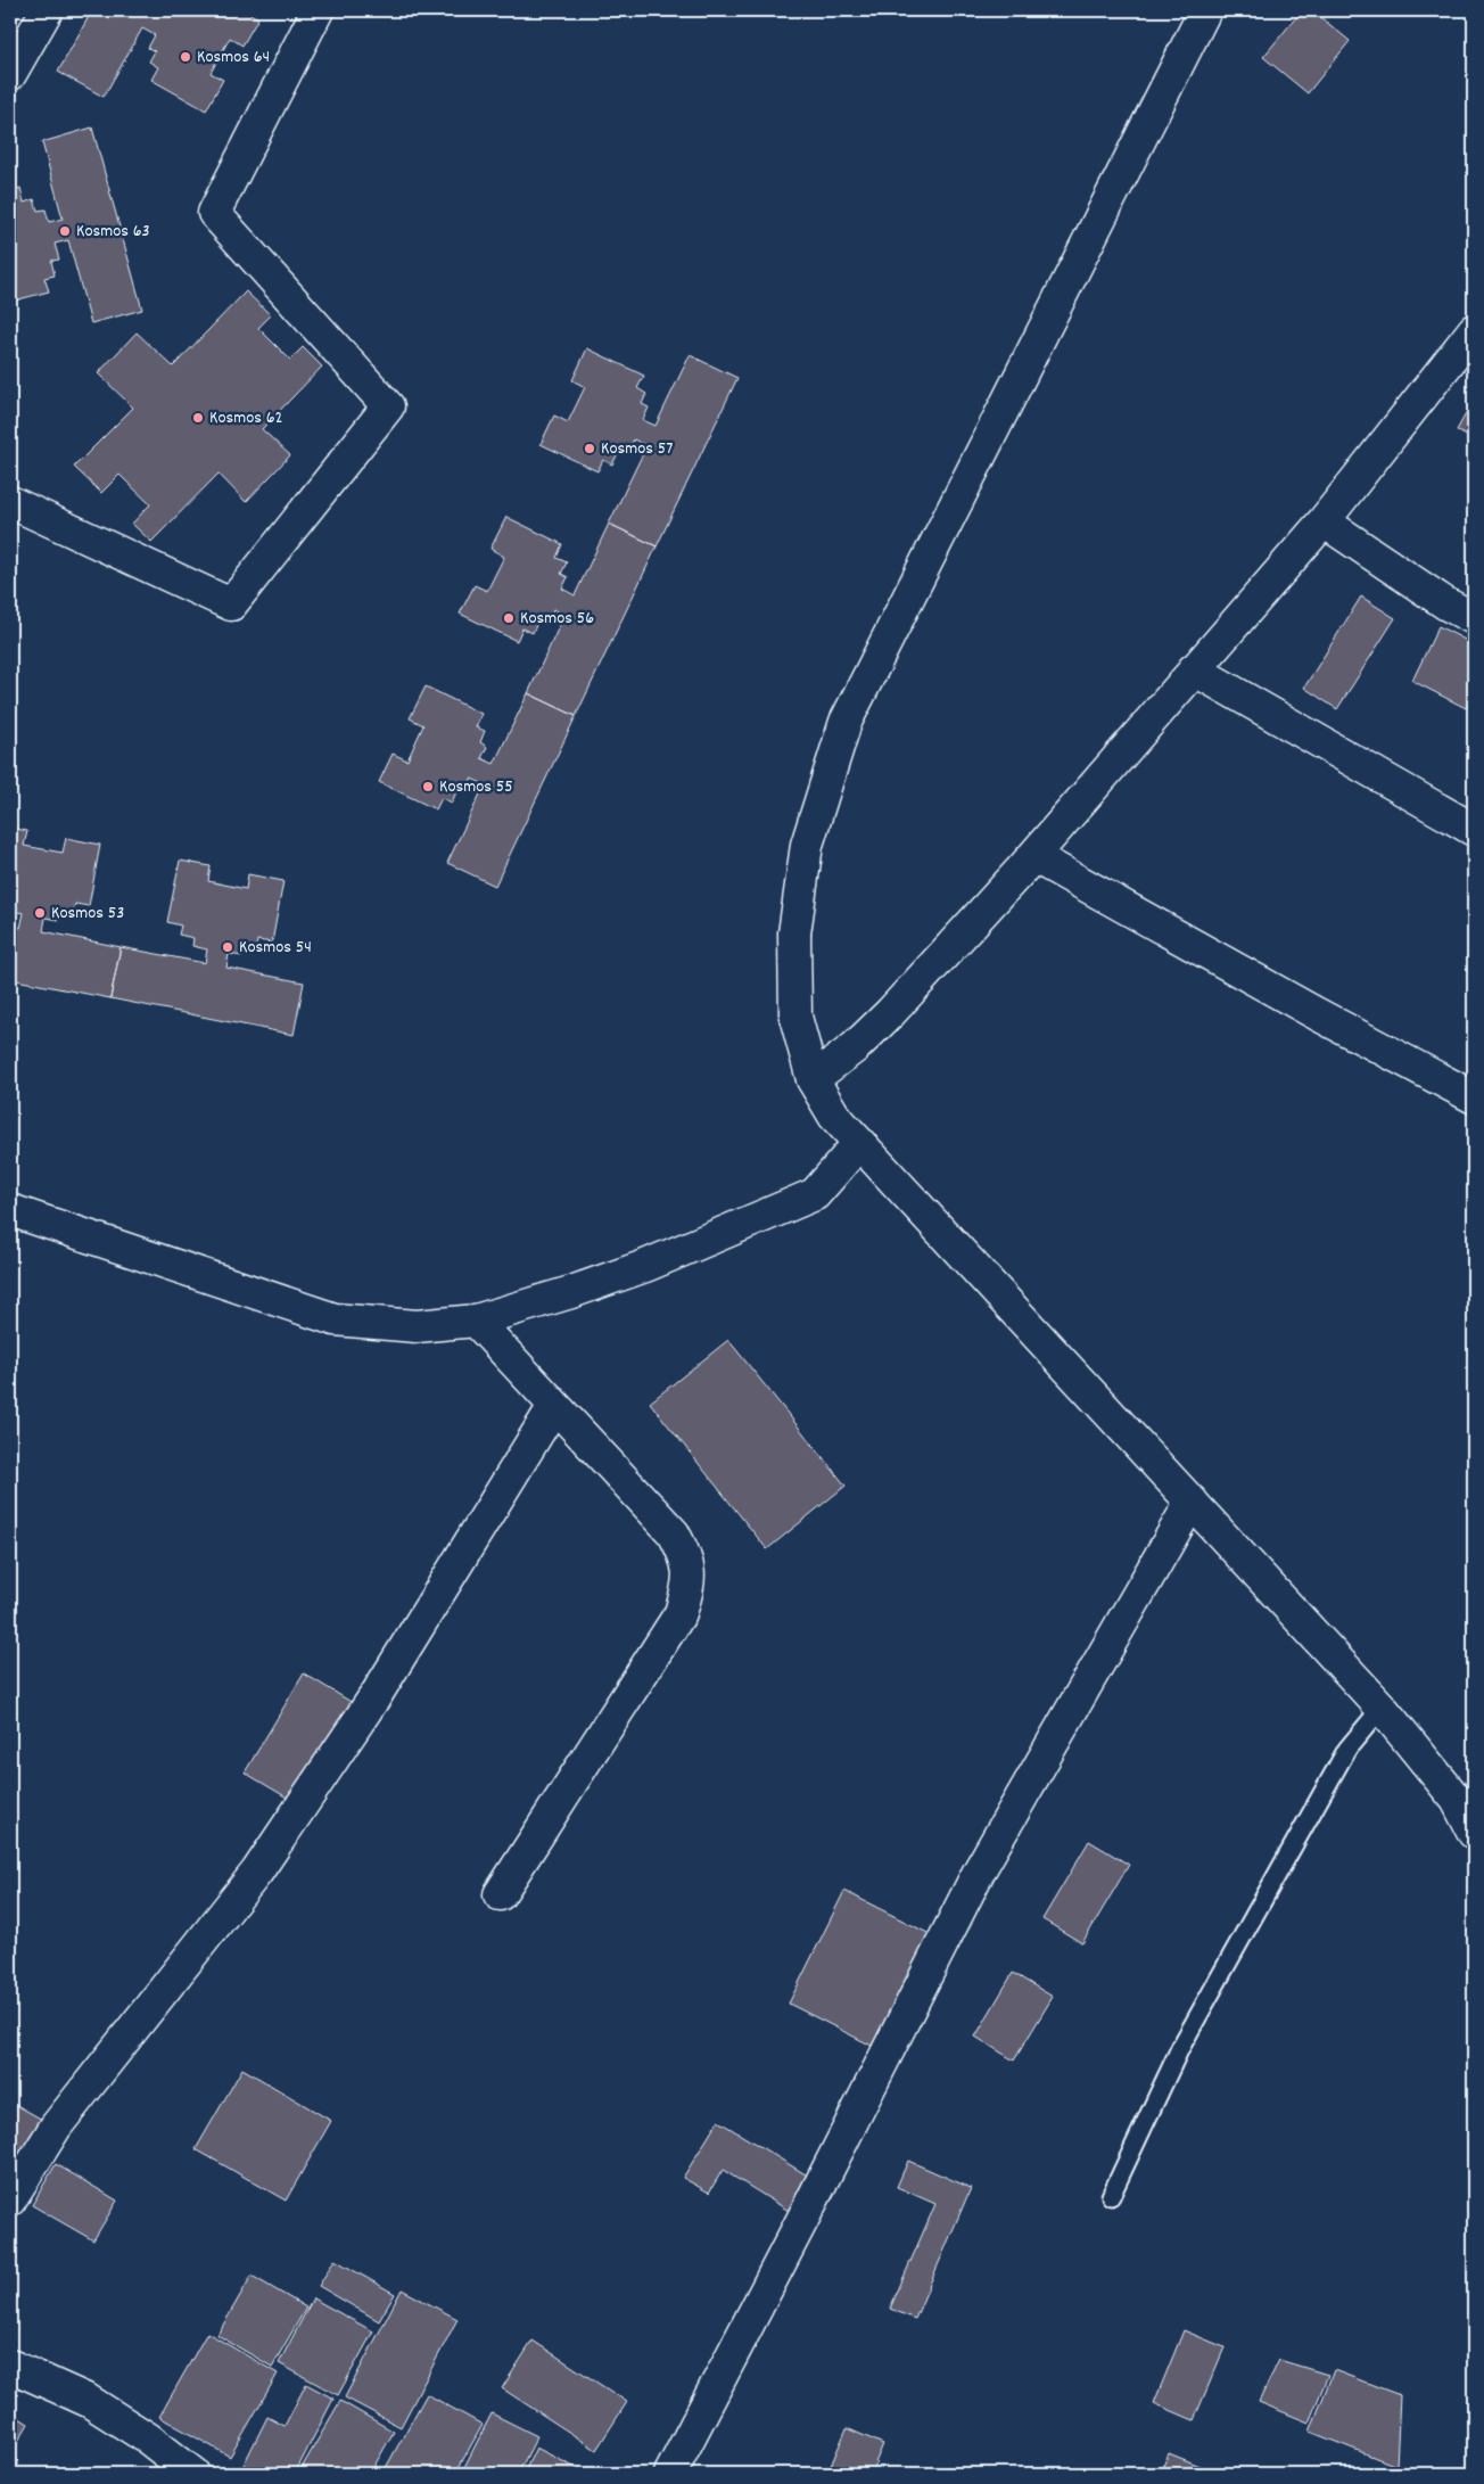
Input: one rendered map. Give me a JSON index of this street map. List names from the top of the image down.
{
  "places": [
    "Kosmos 64",
    "Kosmos 63",
    "Kosmos 62",
    "Kosmos 57",
    "Kosmos 56",
    "Kosmos 55",
    "Kosmos 53",
    "Kosmos 54"
  ]
}
